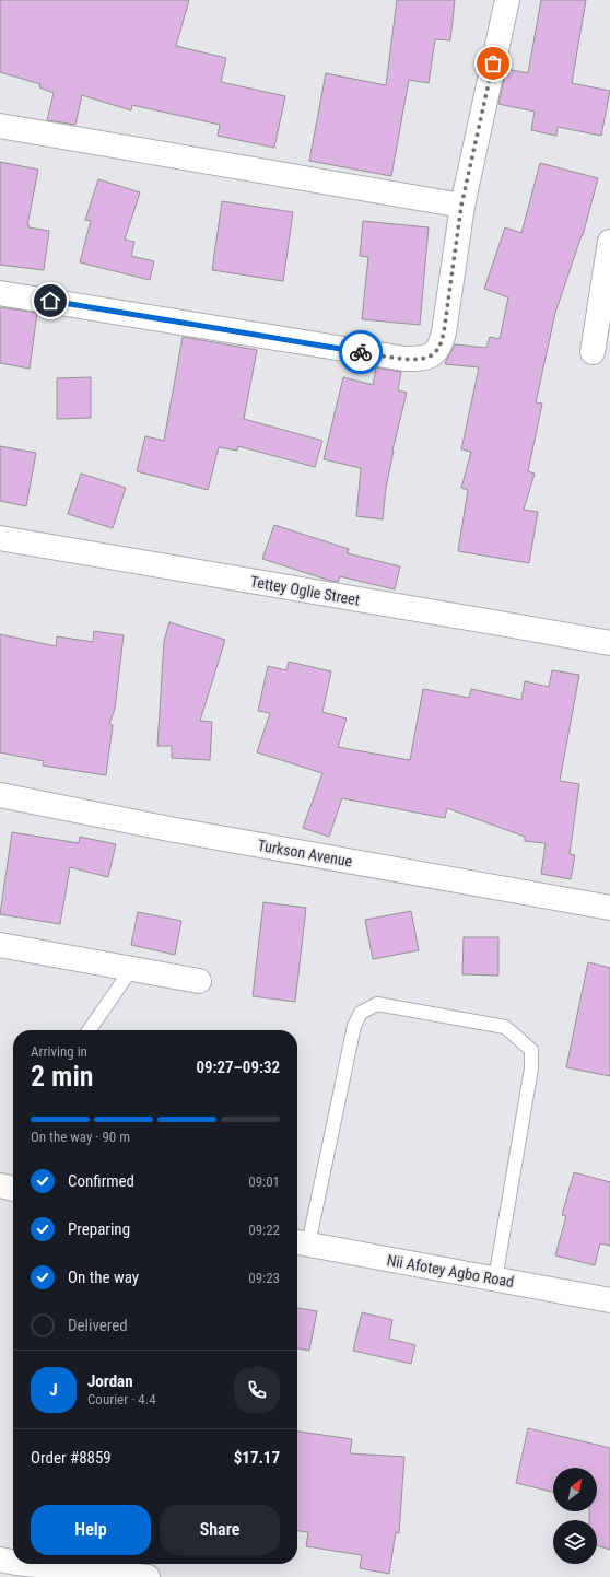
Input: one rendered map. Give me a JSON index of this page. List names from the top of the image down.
{
  "streets": {
    "street": ["Tettey Oglie Street", "Turkson Avenue", "Nii Afotey Agbo Road"]
  },
  "north": "top right",
  "page": {
    "heading": ["2 min", "Arriving in", "09:27–09:32"],
    "panel": [
      "Jordan",
      "Courier · 4.4",
      "Order #8859",
      "$17.17"
    ],
    "bar": "On the way · 90 m",
    "list": [
      ["Confirmed", "09:01"],
      ["Preparing", "09:22"],
      ["On the way", "09:23"],
      "Delivered"
    ],
    "round": "J",
    "buttons": ["Help", "Share"]
  }
}
